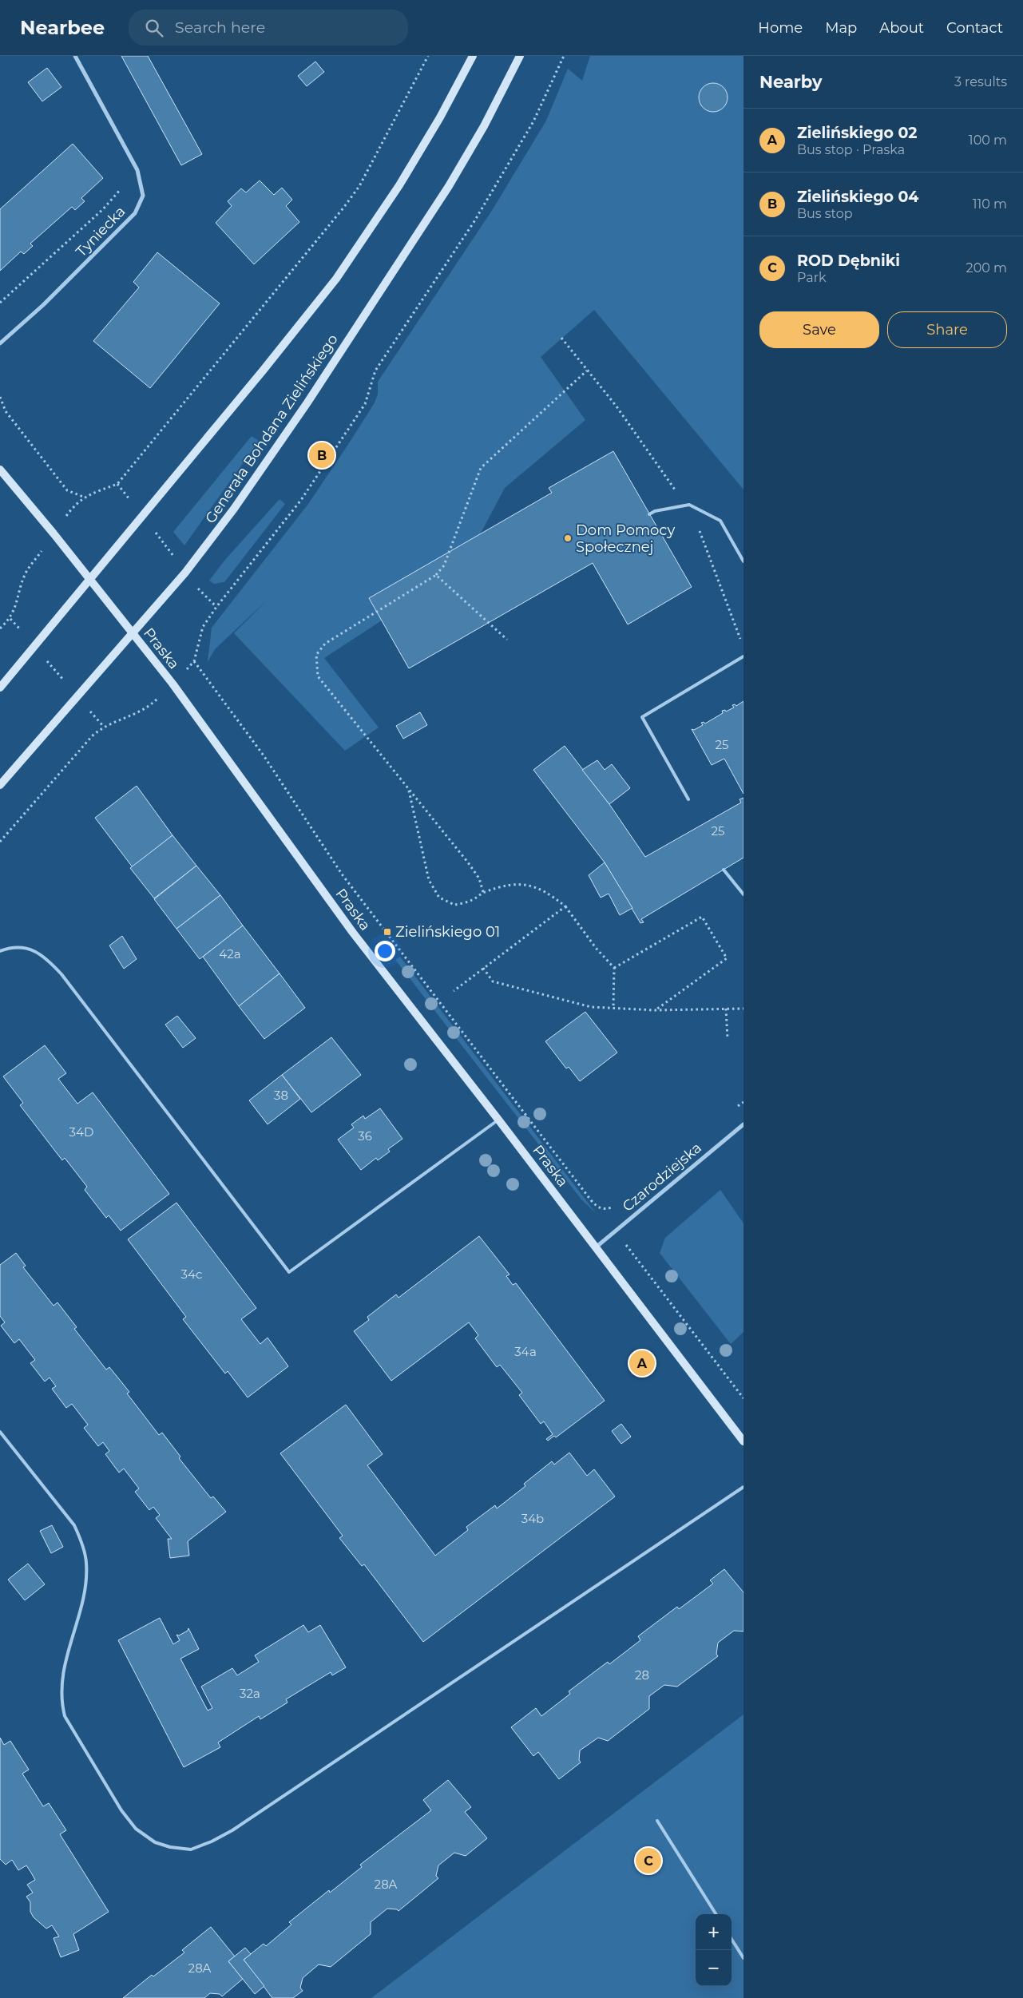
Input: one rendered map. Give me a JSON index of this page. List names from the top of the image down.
{
  "streets": {
    "main road": ["Generała Bohdana Zielińskiego", "Praska"],
    "street": ["Tyniecka", "Czarodziejska"]
  },
  "crossings": [
    ["Generała Bohdana Zielińskiego", "Praska"],
    ["Praska", "Czarodziejska"]
  ],
  "places": {
    "other": ["Dom Pomocy Społecznej"],
    "transit": ["Zielińskiego 01"]
  },
  "house_numbers": [
    "25",
    "25",
    "42a",
    "38",
    "34D",
    "36",
    "34c",
    "34a",
    "34b",
    "28",
    "32a",
    "28A",
    "28A"
  ],
  "page": {
    "header": "Nearbee",
    "search": "Search here",
    "nav": [
      "Home",
      "Map",
      "About",
      "Contact"
    ],
    "heading": ["Nearby", "3 results"],
    "list": [
      {
        "mark": "A",
        "name": "Zielińskiego 02",
        "note": "Bus stop · Praska",
        "value": "100 m"
      },
      {
        "mark": "B",
        "name": "Zielińskiego 04",
        "note": "Bus stop",
        "value": "110 m"
      },
      {
        "mark": "C",
        "name": "ROD Dębniki",
        "note": "Park",
        "value": "200 m"
      }
    ],
    "buttons": ["Save", "Share"],
    "pins": ["B", "A", "C"],
    "map_buttons": ["+", "−"]
  }
}
